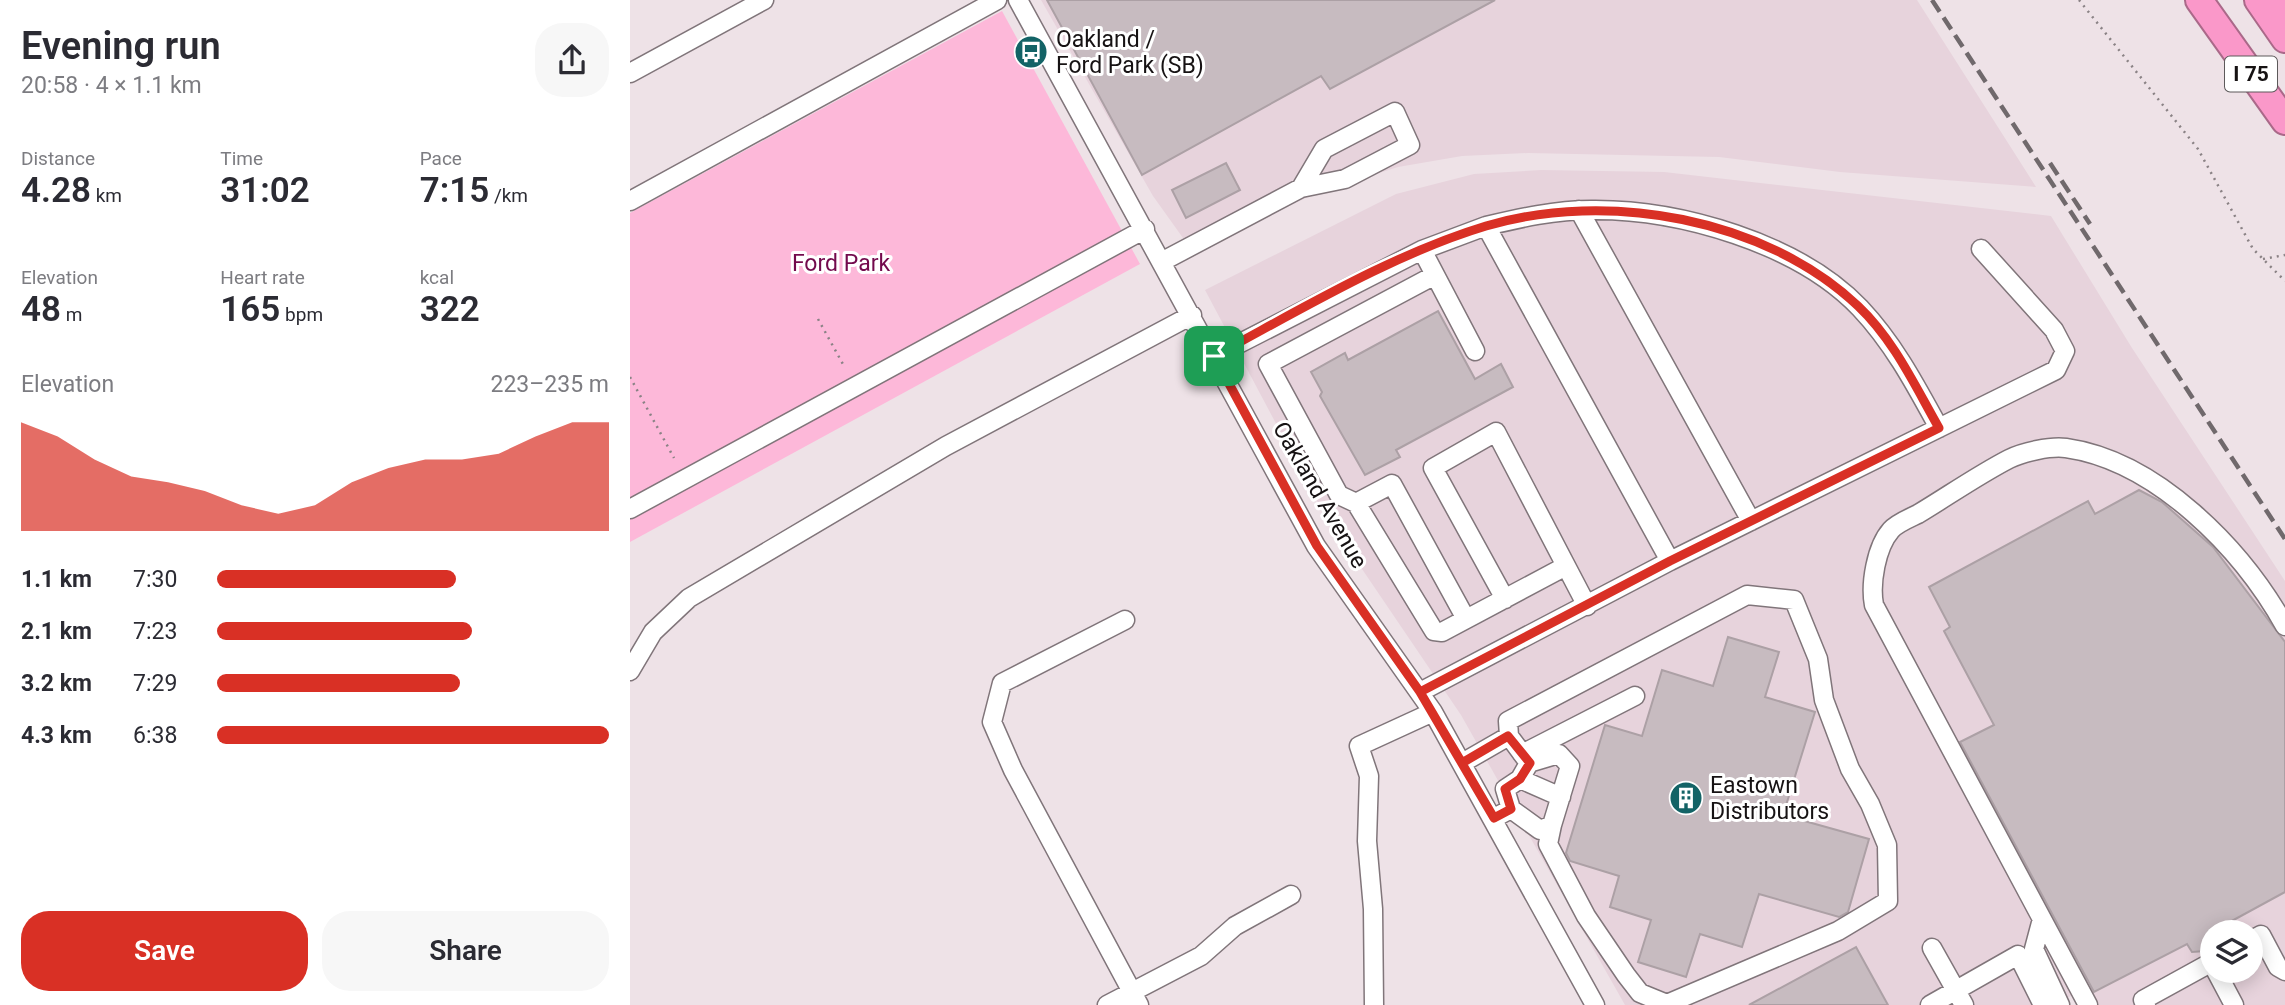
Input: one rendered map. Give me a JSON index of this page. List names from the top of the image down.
{
  "streets": {
    "highway": ["I 75"],
    "street": ["Oakland Avenue"]
  },
  "parks": ["Ford Park"],
  "places": {
    "bus stop": ["Oakland / Ford Park (SB)"],
    "building": ["Eastown Distributors"]
  },
  "page": {
    "heading": ["Evening run", "20:58 · 4 × 1.1 km"],
    "stats": [
      ["Distance", "4.28 km"],
      ["Time", "31:02"],
      ["Pace", "7:15 /km"],
      ["Elevation", "48 m"],
      ["Heart rate", "165 bpm"],
      ["kcal", "322"]
    ],
    "chart": ["Elevation", "223–235 m"],
    "list": [
      {
        "name": "1.1 km",
        "note": "7:30"
      },
      {
        "name": "2.1 km",
        "note": "7:23"
      },
      {
        "name": "3.2 km",
        "note": "7:29"
      },
      {
        "name": "4.3 km",
        "note": "6:38"
      }
    ],
    "buttons": ["Save", "Share"]
  }
}
